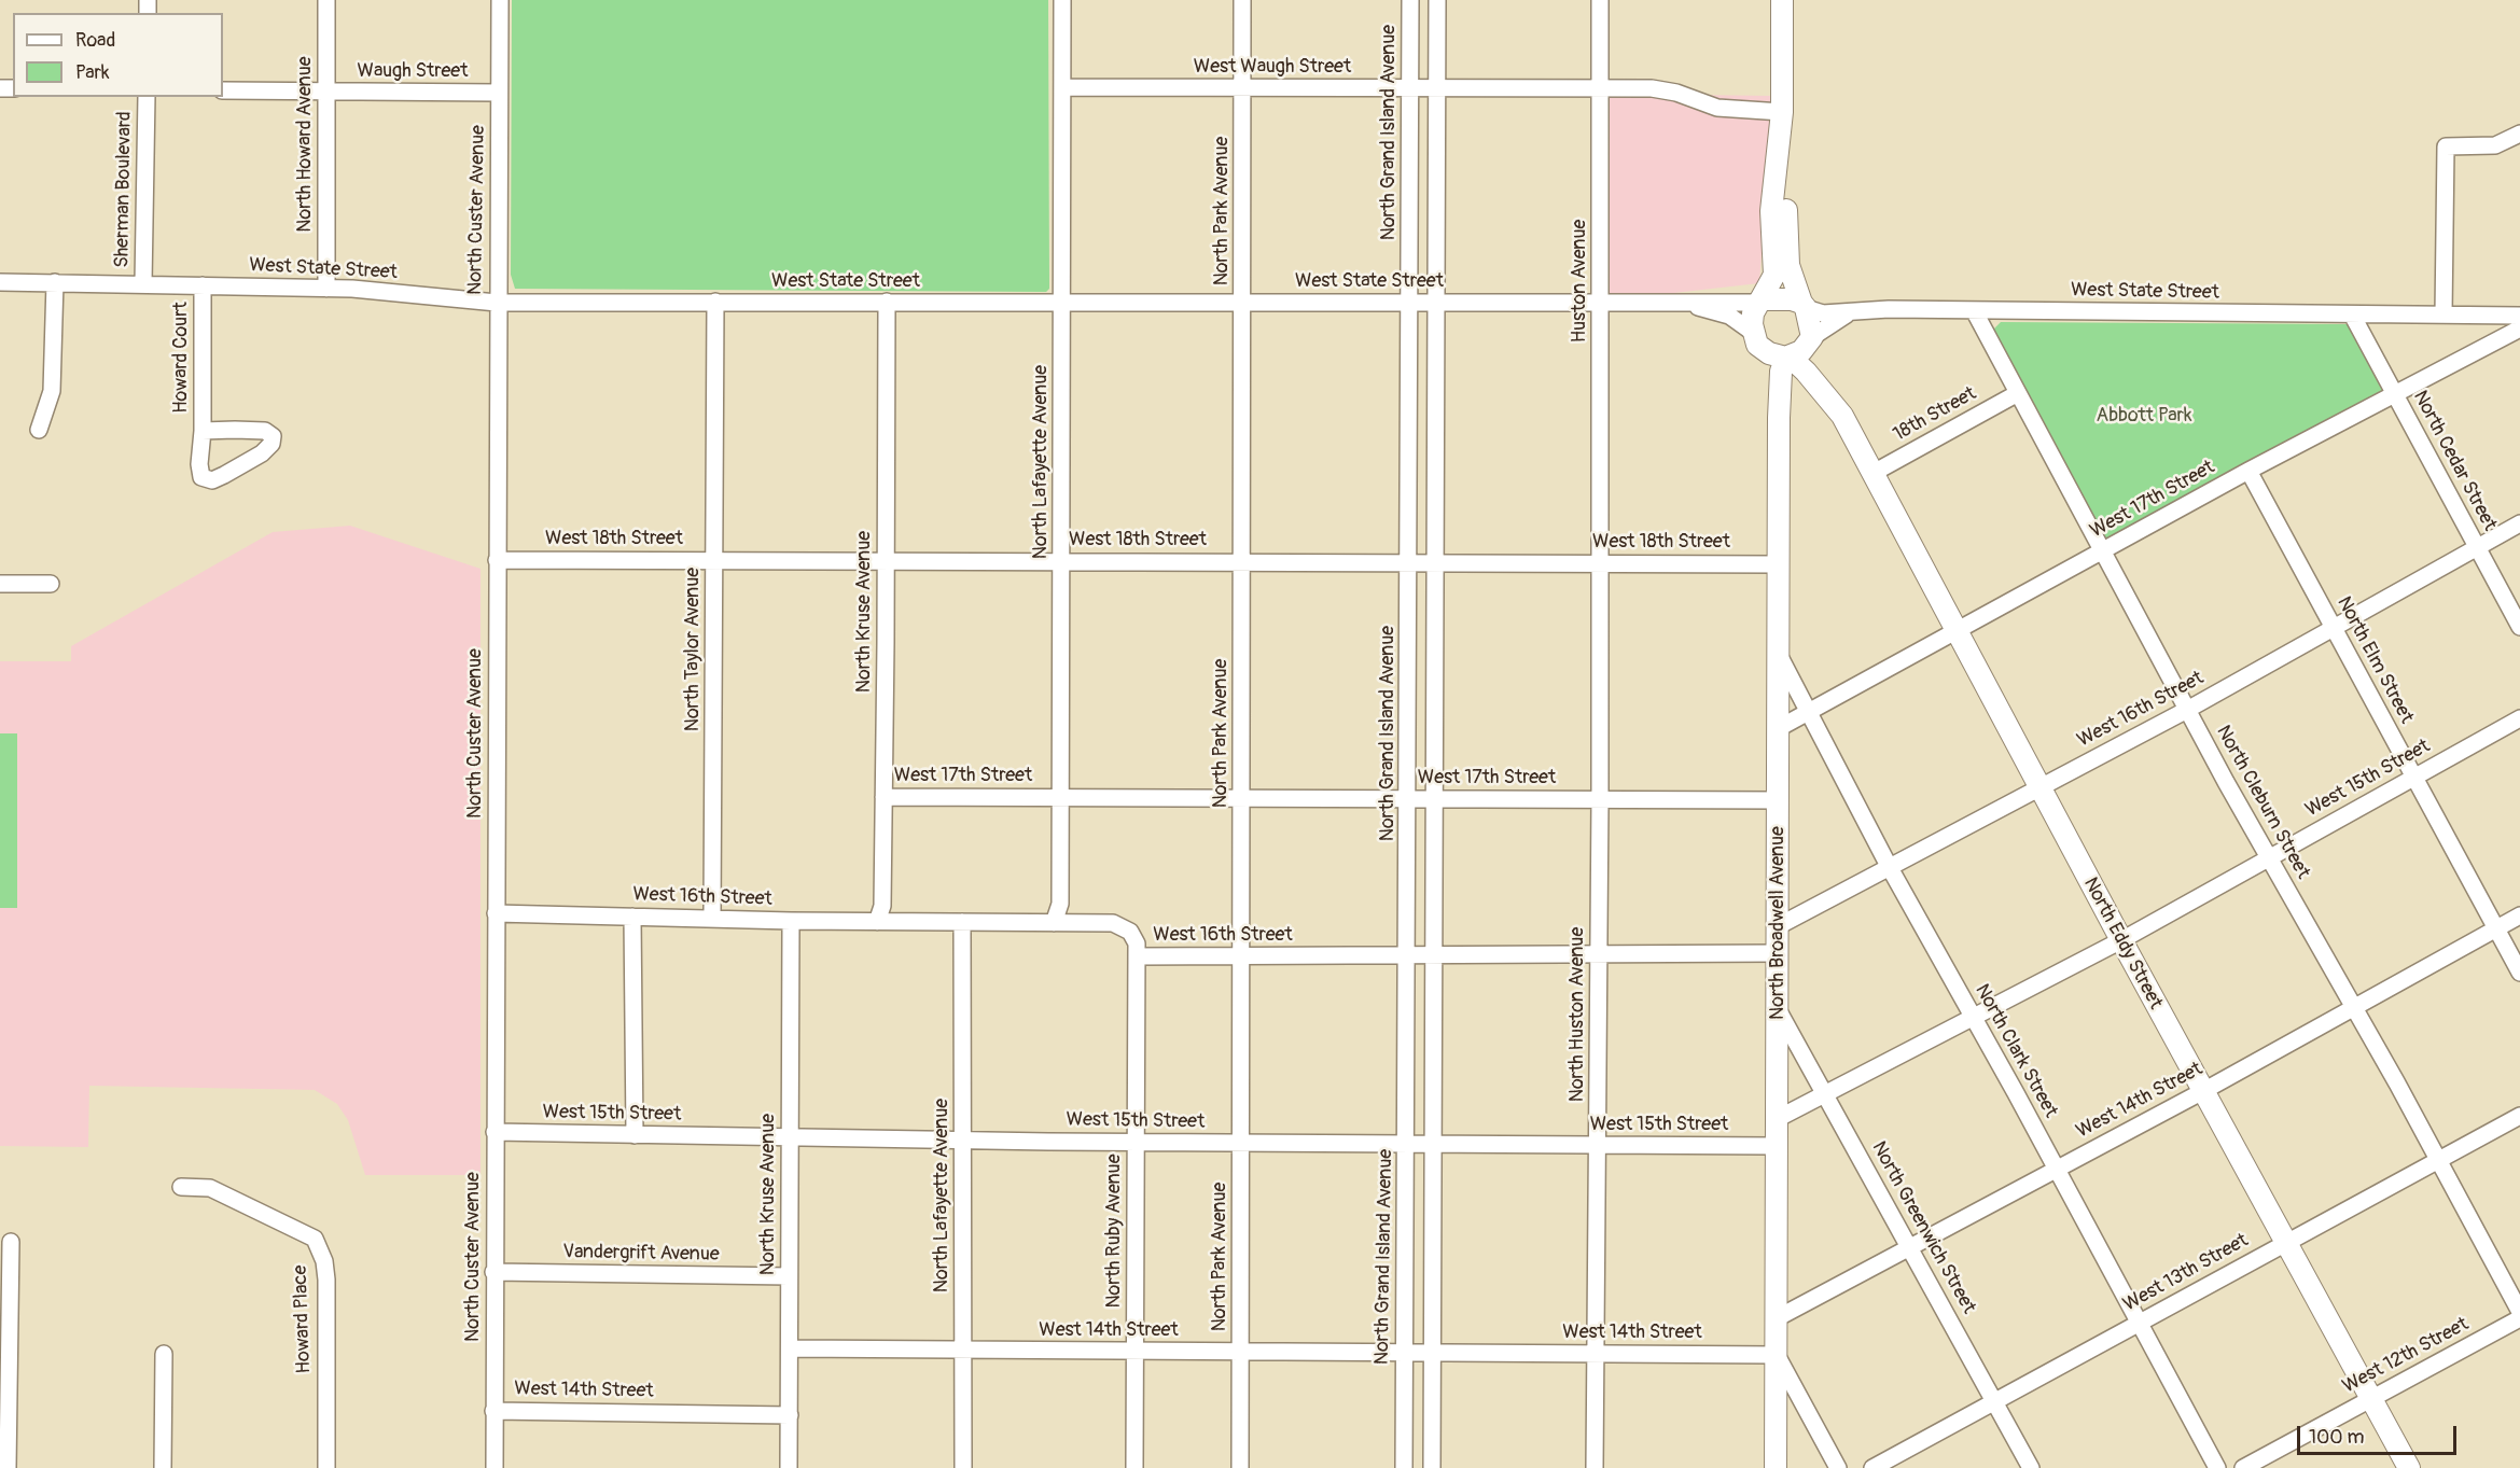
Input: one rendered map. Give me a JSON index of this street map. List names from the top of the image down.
{
  "streets": {
    "main road": ["North Broadwell Avenue", "North Eddy Street"],
    "street": [
      "West Waugh Street",
      "Waugh Street",
      "North Grand Island Avenue",
      "North Howard Avenue",
      "Sherman Boulevard",
      "North Custer Avenue",
      "North Park Avenue",
      "West State Street",
      "Huston Avenue",
      "Howard Court",
      "18th Street",
      "North Cedar Street",
      "North Lafayette Avenue",
      "West 17th Street",
      "West 18th Street",
      "North Kruse Avenue",
      "North Taylor Avenue",
      "North Elm Street",
      "West 16th Street",
      "West 15th Street",
      "North Cleburn Street",
      "North Huston Avenue",
      "North Clark Street",
      "West 14th Street",
      "North Greenwich Street",
      "North Ruby Avenue",
      "Vandergrift Avenue",
      "West 13th Street",
      "Howard Place",
      "West 12th Street"
    ]
  },
  "crossings": [
    ["West Waugh Street", "North Grand Island Avenue"],
    ["West Waugh Street", "North Park Avenue"],
    ["West Waugh Street", "Huston Avenue"],
    ["West Waugh Street", "North Lafayette Avenue"],
    ["Waugh Street", "North Howard Avenue"],
    ["Waugh Street", "North Custer Avenue"],
    ["North Grand Island Avenue", "West State Street"],
    ["North Grand Island Avenue", "West 17th Street"],
    ["North Grand Island Avenue", "West 18th Street"],
    ["North Grand Island Avenue", "West 16th Street"],
    ["North Grand Island Avenue", "West 15th Street"],
    ["North Grand Island Avenue", "West 14th Street"],
    ["North Howard Avenue", "West State Street"],
    ["Sherman Boulevard", "West State Street"],
    ["North Custer Avenue", "West State Street"],
    ["North Custer Avenue", "West 18th Street"],
    ["North Custer Avenue", "West 16th Street"],
    ["North Custer Avenue", "West 15th Street"],
    ["North Custer Avenue", "West 14th Street"],
    ["North Custer Avenue", "Vandergrift Avenue"],
    ["North Park Avenue", "West State Street"],
    ["North Park Avenue", "West 17th Street"],
    ["North Park Avenue", "West 18th Street"],
    ["North Park Avenue", "West 16th Street"],
    ["North Park Avenue", "West 15th Street"],
    ["North Park Avenue", "West 14th Street"],
    ["West State Street", "Huston Avenue"],
    ["West State Street", "Howard Court"],
    ["West State Street", "North Cedar Street"],
    ["West State Street", "North Lafayette Avenue"],
    ["West State Street", "North Kruse Avenue"],
    ["West State Street", "North Taylor Avenue"],
    ["West State Street", "North Cleburn Street"],
    ["West State Street", "North Broadwell Avenue"],
    ["West State Street", "North Eddy Street"],
    ["Huston Avenue", "West 18th Street"],
    ["Huston Avenue", "North Huston Avenue"],
    ["18th Street", "North Cleburn Street"],
    ["18th Street", "North Eddy Street"],
    ["North Cedar Street", "West 17th Street"],
    ["North Cedar Street", "West 16th Street"],
    ["North Lafayette Avenue", "West 17th Street"],
    ["North Lafayette Avenue", "West 18th Street"],
    ["North Lafayette Avenue", "West 16th Street"],
    ["North Lafayette Avenue", "West 15th Street"],
    ["North Lafayette Avenue", "West 14th Street"],
    ["West 17th Street", "North Kruse Avenue"],
    ["West 17th Street", "North Elm Street"],
    ["West 17th Street", "North Cleburn Street"],
    ["West 17th Street", "North Broadwell Avenue"],
    ["West 17th Street", "North Eddy Street"],
    ["West 17th Street", "North Huston Avenue"],
    ["West 17th Street", "North Clark Street"],
    ["West 18th Street", "North Kruse Avenue"],
    ["West 18th Street", "North Taylor Avenue"],
    ["West 18th Street", "North Broadwell Avenue"],
    ["West 18th Street", "North Huston Avenue"],
    ["North Kruse Avenue", "West 16th Street"],
    ["North Kruse Avenue", "West 15th Street"],
    ["North Kruse Avenue", "West 14th Street"],
    ["North Kruse Avenue", "Vandergrift Avenue"],
    ["North Taylor Avenue", "West 16th Street"],
    ["North Elm Street", "West 16th Street"],
    ["North Elm Street", "West 15th Street"],
    ["North Elm Street", "West 14th Street"],
    ["West 16th Street", "North Cleburn Street"],
    ["West 16th Street", "North Broadwell Avenue"],
    ["West 16th Street", "North Eddy Street"],
    ["West 16th Street", "North Huston Avenue"],
    ["West 16th Street", "North Clark Street"],
    ["West 16th Street", "North Ruby Avenue"],
    ["West 15th Street", "North Cleburn Street"],
    ["West 15th Street", "North Broadwell Avenue"],
    ["West 15th Street", "North Eddy Street"],
    ["West 15th Street", "North Huston Avenue"],
    ["West 15th Street", "North Clark Street"],
    ["West 15th Street", "North Greenwich Street"],
    ["West 15th Street", "North Ruby Avenue"],
    ["North Cleburn Street", "West 14th Street"],
    ["North Cleburn Street", "West 13th Street"],
    ["North Broadwell Avenue", "North Eddy Street"],
    ["North Broadwell Avenue", "North Clark Street"],
    ["North Broadwell Avenue", "West 14th Street"],
    ["North Broadwell Avenue", "North Greenwich Street"],
    ["North Eddy Street", "West 14th Street"],
    ["North Eddy Street", "West 13th Street"],
    ["North Eddy Street", "West 12th Street"],
    ["North Huston Avenue", "West 14th Street"],
    ["North Clark Street", "West 14th Street"],
    ["North Clark Street", "West 13th Street"],
    ["West 14th Street", "North Greenwich Street"],
    ["West 14th Street", "North Ruby Avenue"],
    ["North Greenwich Street", "West 13th Street"]
  ],
  "parks": ["Abbott Park"],
  "legend": ["Road", "Park"],
  "scale_bar": "100 m"
}
